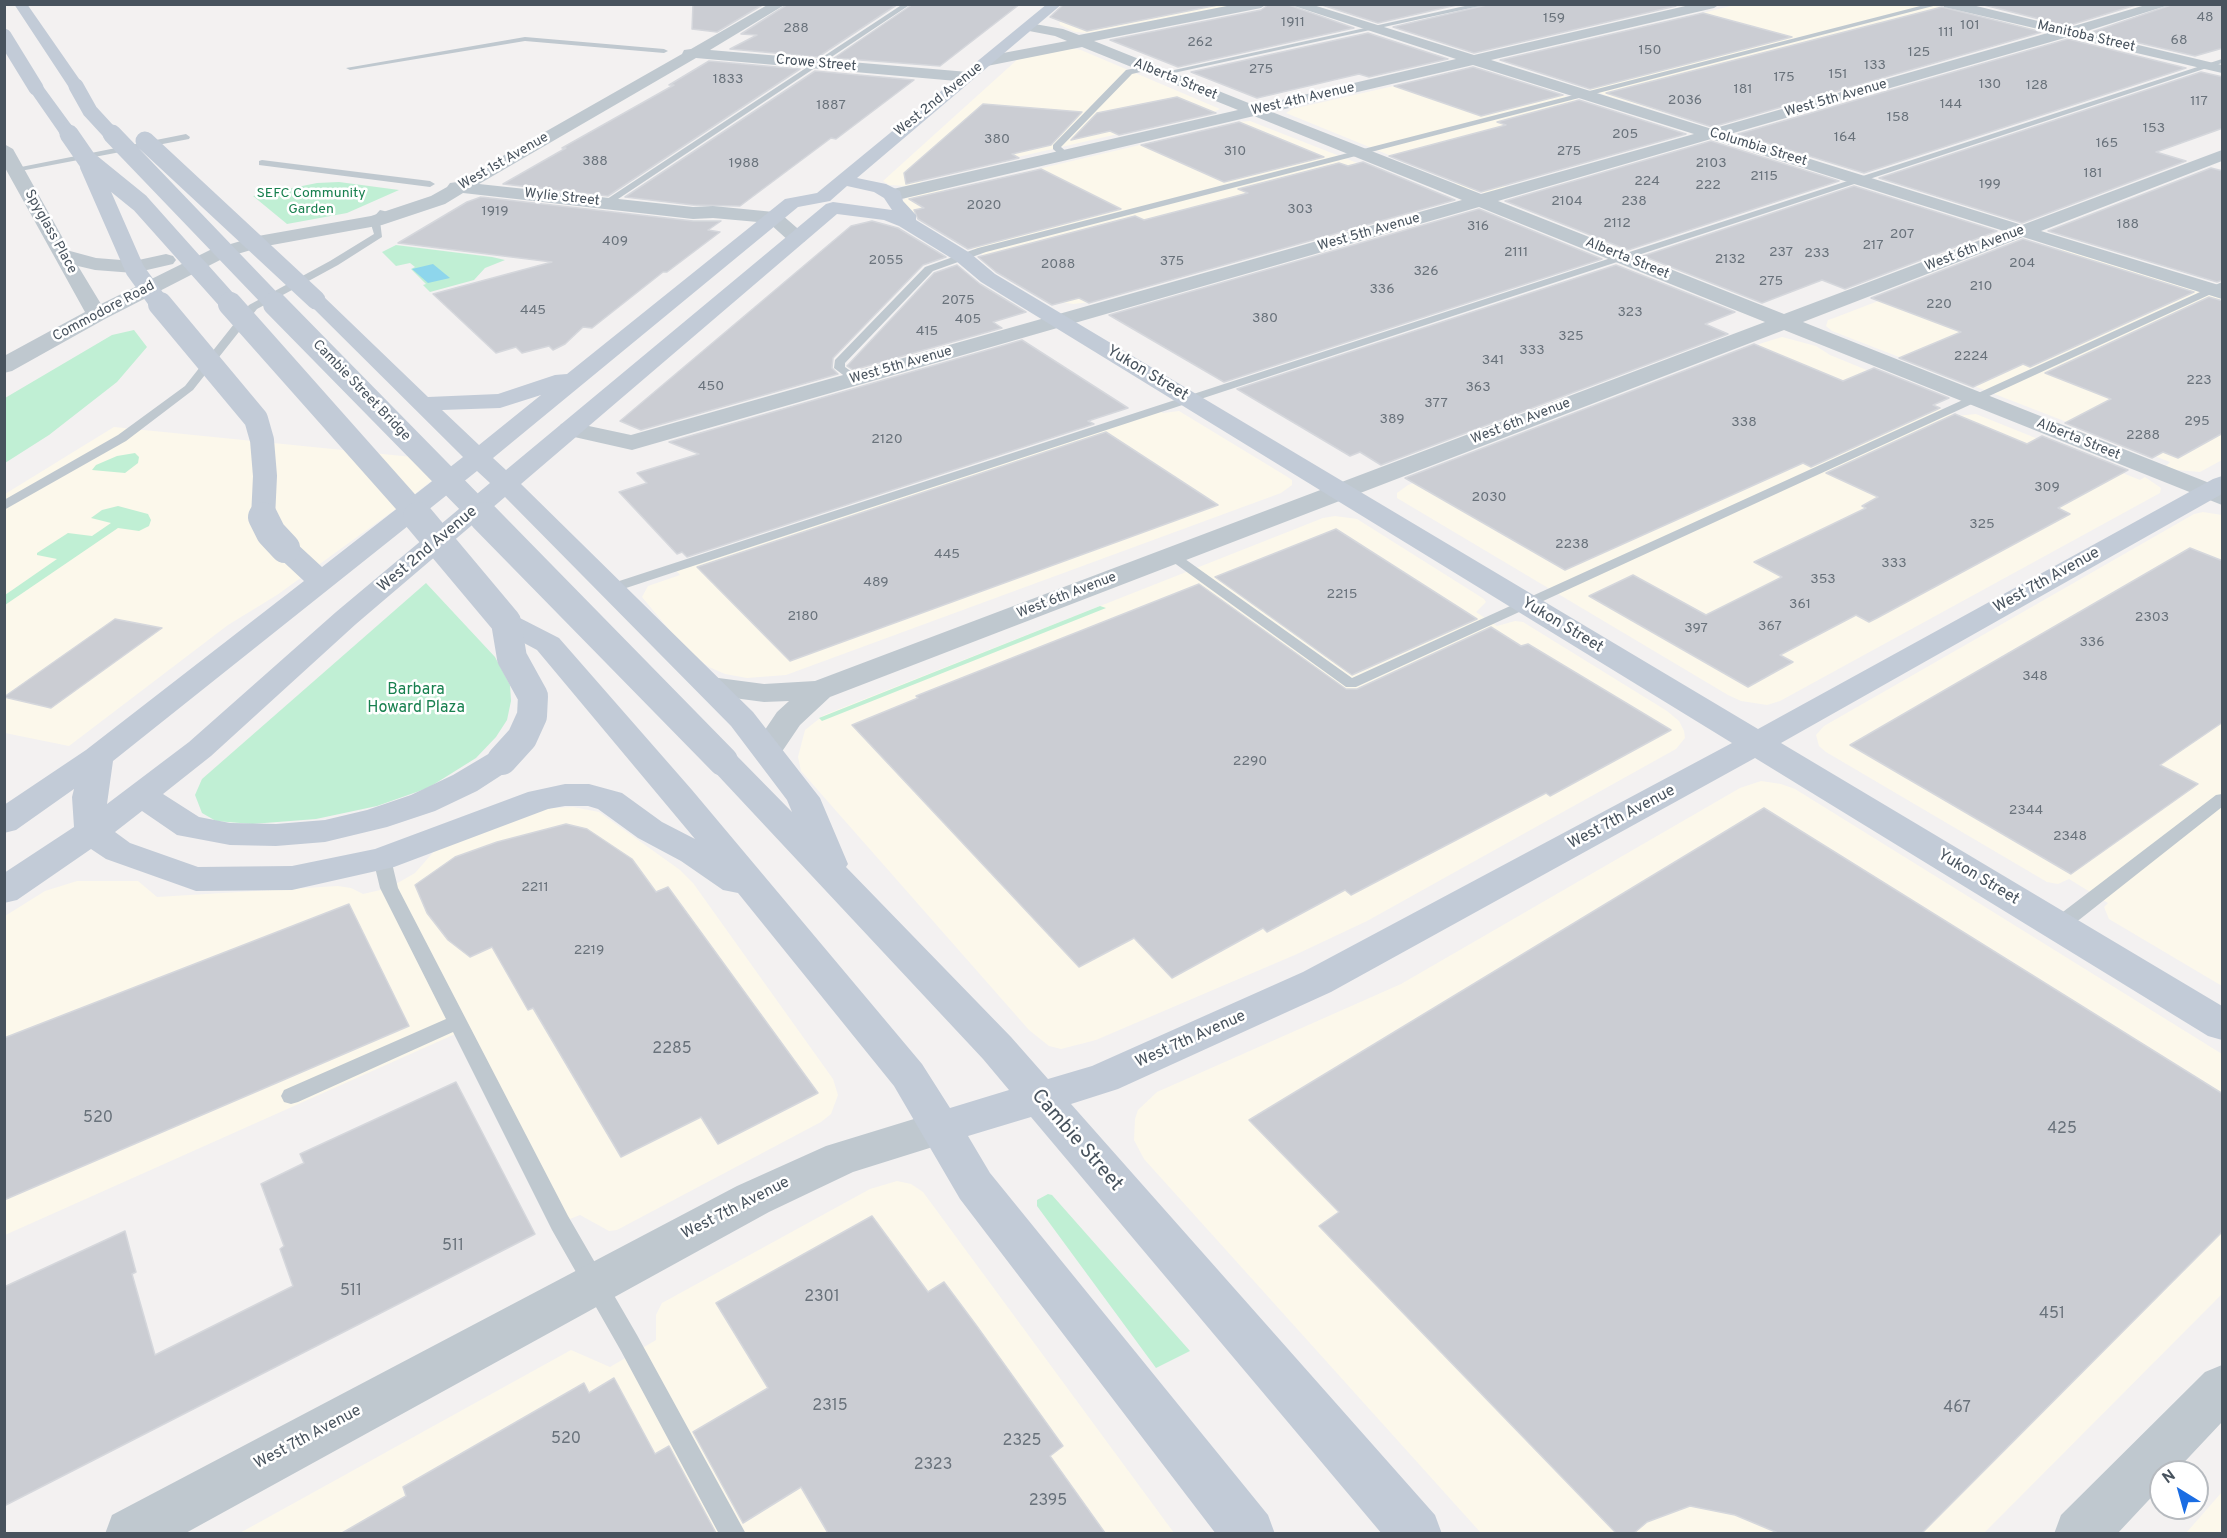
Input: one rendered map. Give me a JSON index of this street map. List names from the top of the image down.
{
  "streets": {
    "main road": [
      "West 2nd Avenue",
      "Yukon Street",
      "Cambie Street Bridge",
      "West 7th Avenue",
      "Cambie Street"
    ],
    "street": [
      "Manitoba Street",
      "Crowe Street",
      "Alberta Street",
      "West 5th Avenue",
      "West 4th Avenue",
      "Columbia Street",
      "West 1st Avenue",
      "Wylie Street",
      "Spyglass Place",
      "West 6th Avenue",
      "Commodore Road"
    ]
  },
  "crossings": [
    ["Manitoba Street", "West 5th Avenue"],
    ["Crowe Street", "West 2nd Avenue"],
    ["Crowe Street", "West 1st Avenue"],
    ["Alberta Street", "West 5th Avenue"],
    ["Alberta Street", "West 2nd Avenue"],
    ["Alberta Street", "West 4th Avenue"],
    ["Alberta Street", "West 6th Avenue"],
    ["Alberta Street", "West 7th Avenue"],
    ["West 5th Avenue", "West 2nd Avenue"],
    ["West 5th Avenue", "Columbia Street"],
    ["West 5th Avenue", "Yukon Street"],
    ["West 2nd Avenue", "Wylie Street"],
    ["West 2nd Avenue", "Yukon Street"],
    ["West 4th Avenue", "Columbia Street"],
    ["Columbia Street", "West 6th Avenue"],
    ["West 1st Avenue", "Wylie Street"],
    ["West 1st Avenue", "Commodore Road"],
    ["Spyglass Place", "Commodore Road"],
    ["West 6th Avenue", "Yukon Street"],
    ["Yukon Street", "West 7th Avenue"],
    ["Cambie Street Bridge", "Cambie Street"],
    ["West 7th Avenue", "Cambie Street"]
  ],
  "parks": ["SEFC Community Garden", "Barbara Howard Plaza"],
  "house_numbers": [
    "48",
    "159",
    "1911",
    "101",
    "288",
    "111",
    "68",
    "262",
    "150",
    "125",
    "133",
    "275",
    "151",
    "175",
    "1833",
    "130",
    "128",
    "181",
    "2036",
    "117",
    "144",
    "1887",
    "158",
    "153",
    "205",
    "164",
    "380",
    "165",
    "310",
    "275",
    "388",
    "1988",
    "2103",
    "181",
    "2115",
    "224",
    "199",
    "222",
    "2104",
    "238",
    "2020",
    "303",
    "1919",
    "2112",
    "188",
    "316",
    "207",
    "409",
    "217",
    "2111",
    "237",
    "233",
    "2132",
    "2055",
    "375",
    "204",
    "2088",
    "326",
    "275",
    "210",
    "336",
    "2075",
    "220",
    "445",
    "323",
    "380",
    "405",
    "415",
    "325",
    "333",
    "2224",
    "341",
    "223",
    "450",
    "363",
    "377",
    "389",
    "295",
    "338",
    "2288",
    "2120",
    "309",
    "2030",
    "325",
    "2238",
    "445",
    "333",
    "353",
    "489",
    "2215",
    "361",
    "2180",
    "2303",
    "367",
    "397",
    "336",
    "348",
    "2290",
    "2344",
    "2348",
    "2211",
    "2219",
    "2285",
    "520",
    "425",
    "511",
    "511",
    "2301",
    "451",
    "2315",
    "467",
    "520",
    "2325",
    "2323",
    "2395"
  ],
  "north": "top left"
}
